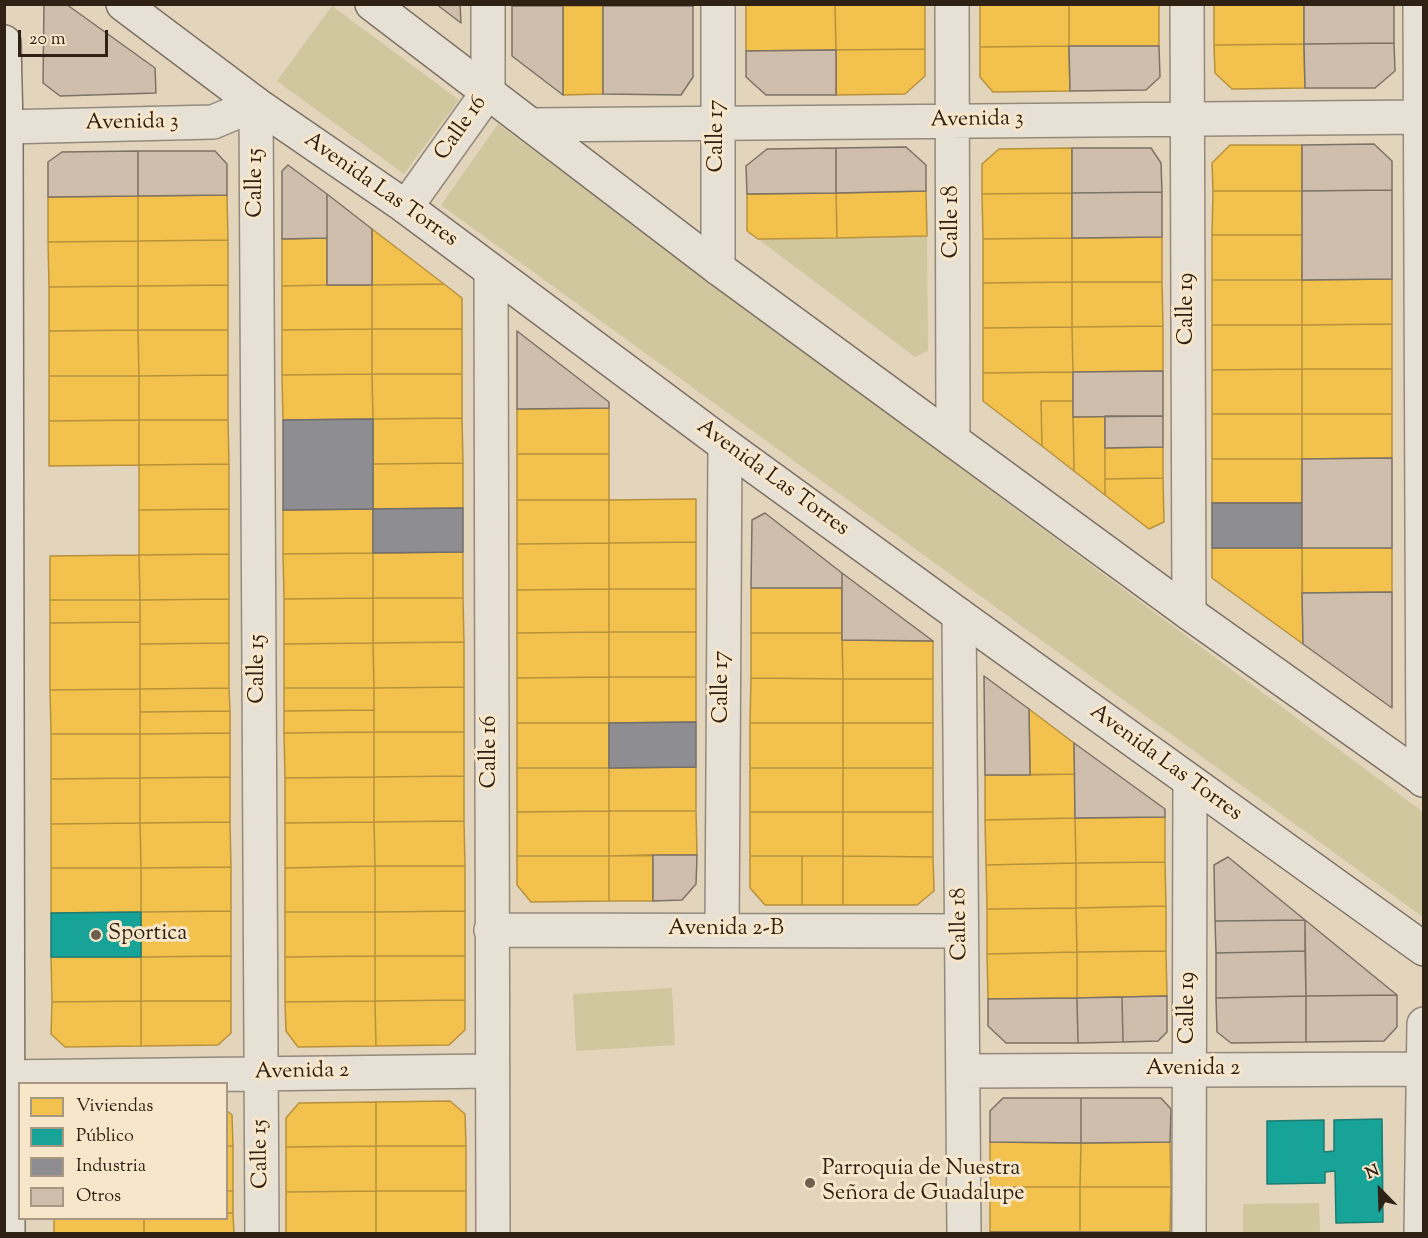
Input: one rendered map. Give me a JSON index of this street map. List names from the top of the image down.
{
  "streets": {
    "street": [
      "Avenida 3",
      "Calle 16",
      "Calle 17",
      "Calle 15",
      "Avenida Las Torres",
      "Calle 18",
      "Calle 19",
      "Avenida 2-B",
      "Avenida 2"
    ]
  },
  "crossings": [
    ["Avenida 3", "Calle 17"],
    ["Avenida 3", "Calle 15"],
    ["Avenida 3", "Avenida Las Torres"],
    ["Avenida 3", "Calle 18"],
    ["Avenida 3", "Calle 19"],
    ["Calle 16", "Avenida Las Torres"],
    ["Calle 16", "Avenida 2-B"],
    ["Calle 16", "Avenida 2"],
    ["Calle 17", "Avenida Las Torres"],
    ["Calle 17", "Avenida 2-B"],
    ["Calle 15", "Avenida Las Torres"],
    ["Calle 15", "Avenida 2"],
    ["Avenida Las Torres", "Calle 18"],
    ["Avenida Las Torres", "Calle 19"],
    ["Calle 18", "Avenida 2-B"],
    ["Calle 18", "Avenida 2"],
    ["Calle 19", "Avenida 2"]
  ],
  "places": ["Sportica", "Parroquia de Nuestra Señora de Guadalupe"],
  "legend": [
    "Viviendas",
    "Público",
    "Industria",
    "Otros"
  ],
  "scale_bar": "20 m",
  "north": "top left"
}
